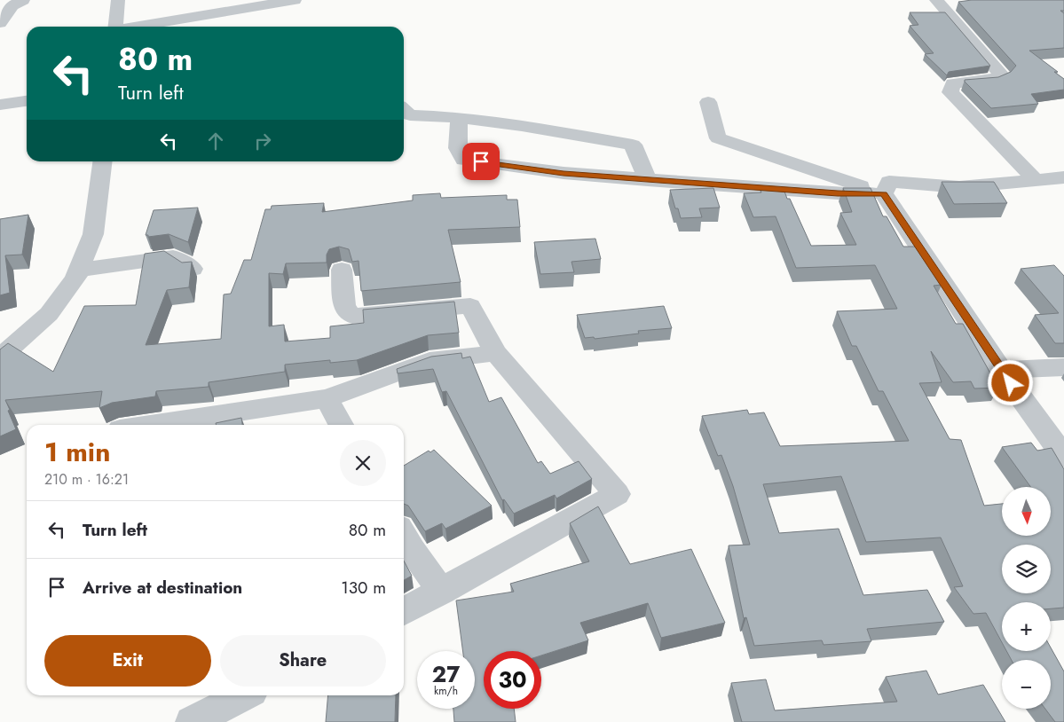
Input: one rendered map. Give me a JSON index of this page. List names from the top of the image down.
{
  "north": "bottom",
  "page": {
    "turn": ["80 m", "Turn left"],
    "heading": ["1 min", "210 m · 16:21"],
    "map_buttons": ["+", "−"],
    "list": [
      {
        "name": "Turn left",
        "value": "80 m"
      },
      {
        "name": "Arrive at destination",
        "value": "130 m"
      }
    ],
    "buttons": ["Exit", "Share"],
    "speed": "27 km/h",
    "limit": "30"
  }
}
